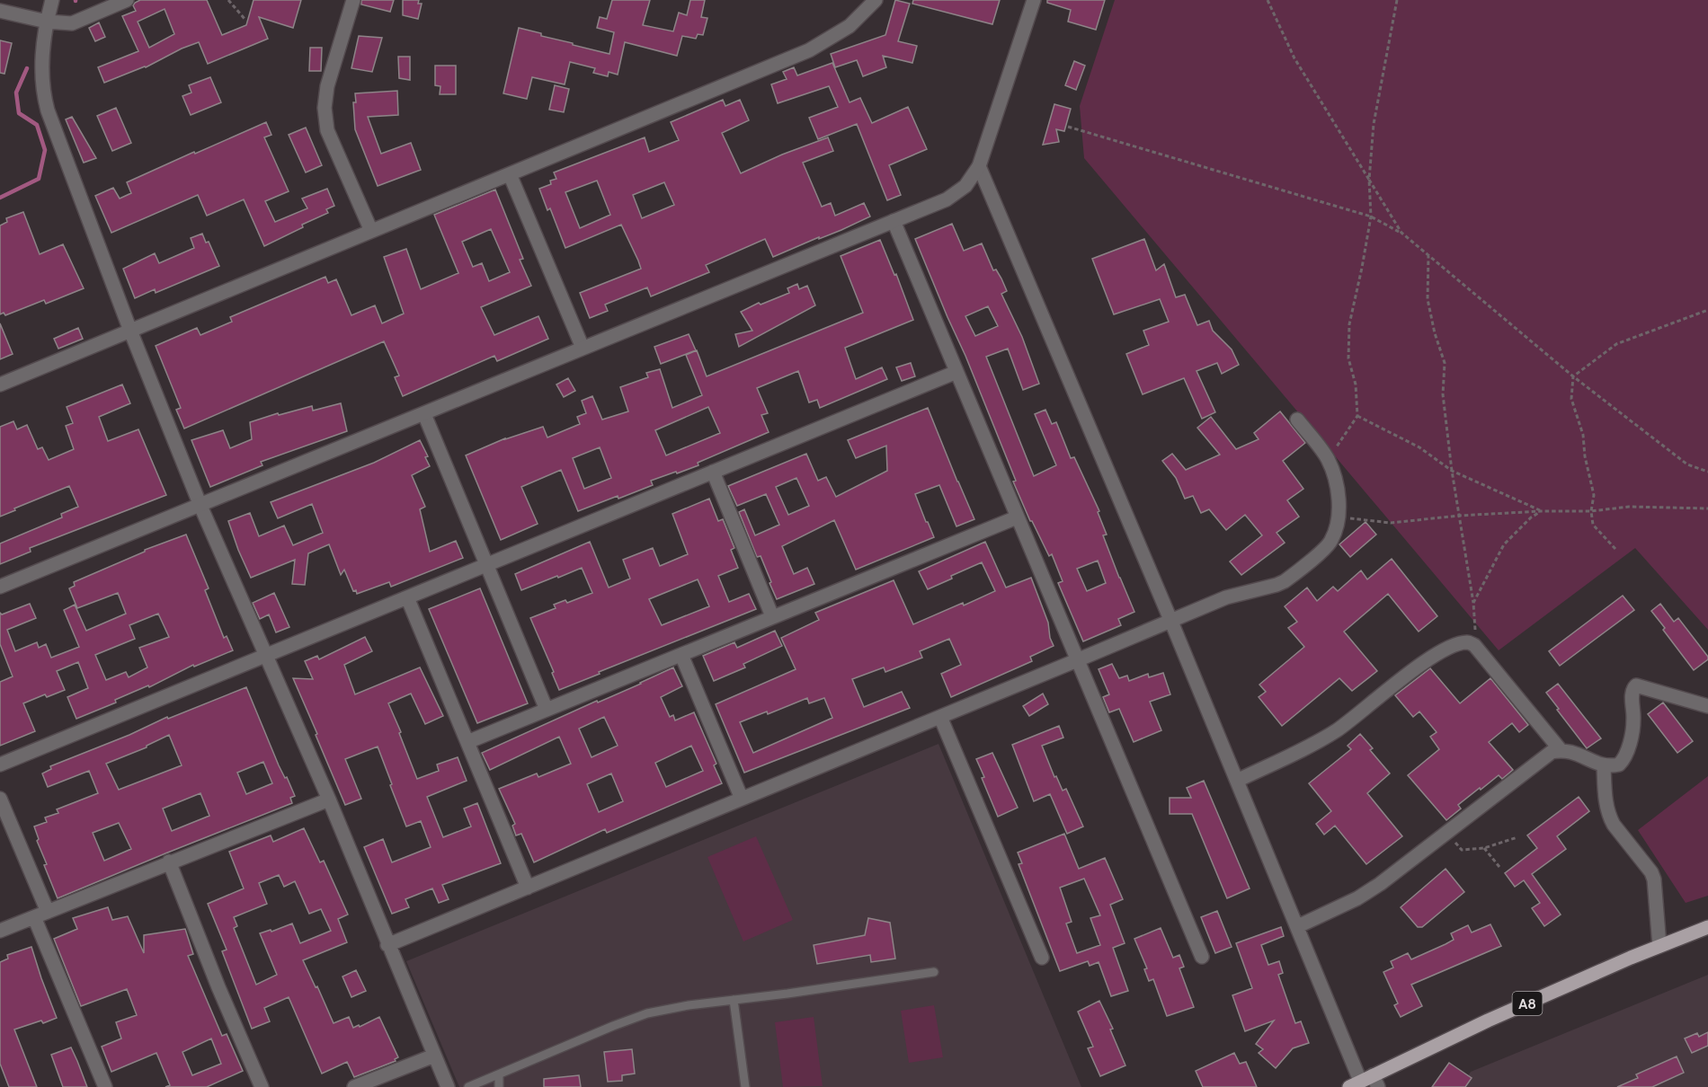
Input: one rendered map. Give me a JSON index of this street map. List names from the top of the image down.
{
  "streets": {
    "main road": ["A8"]
  }
}
